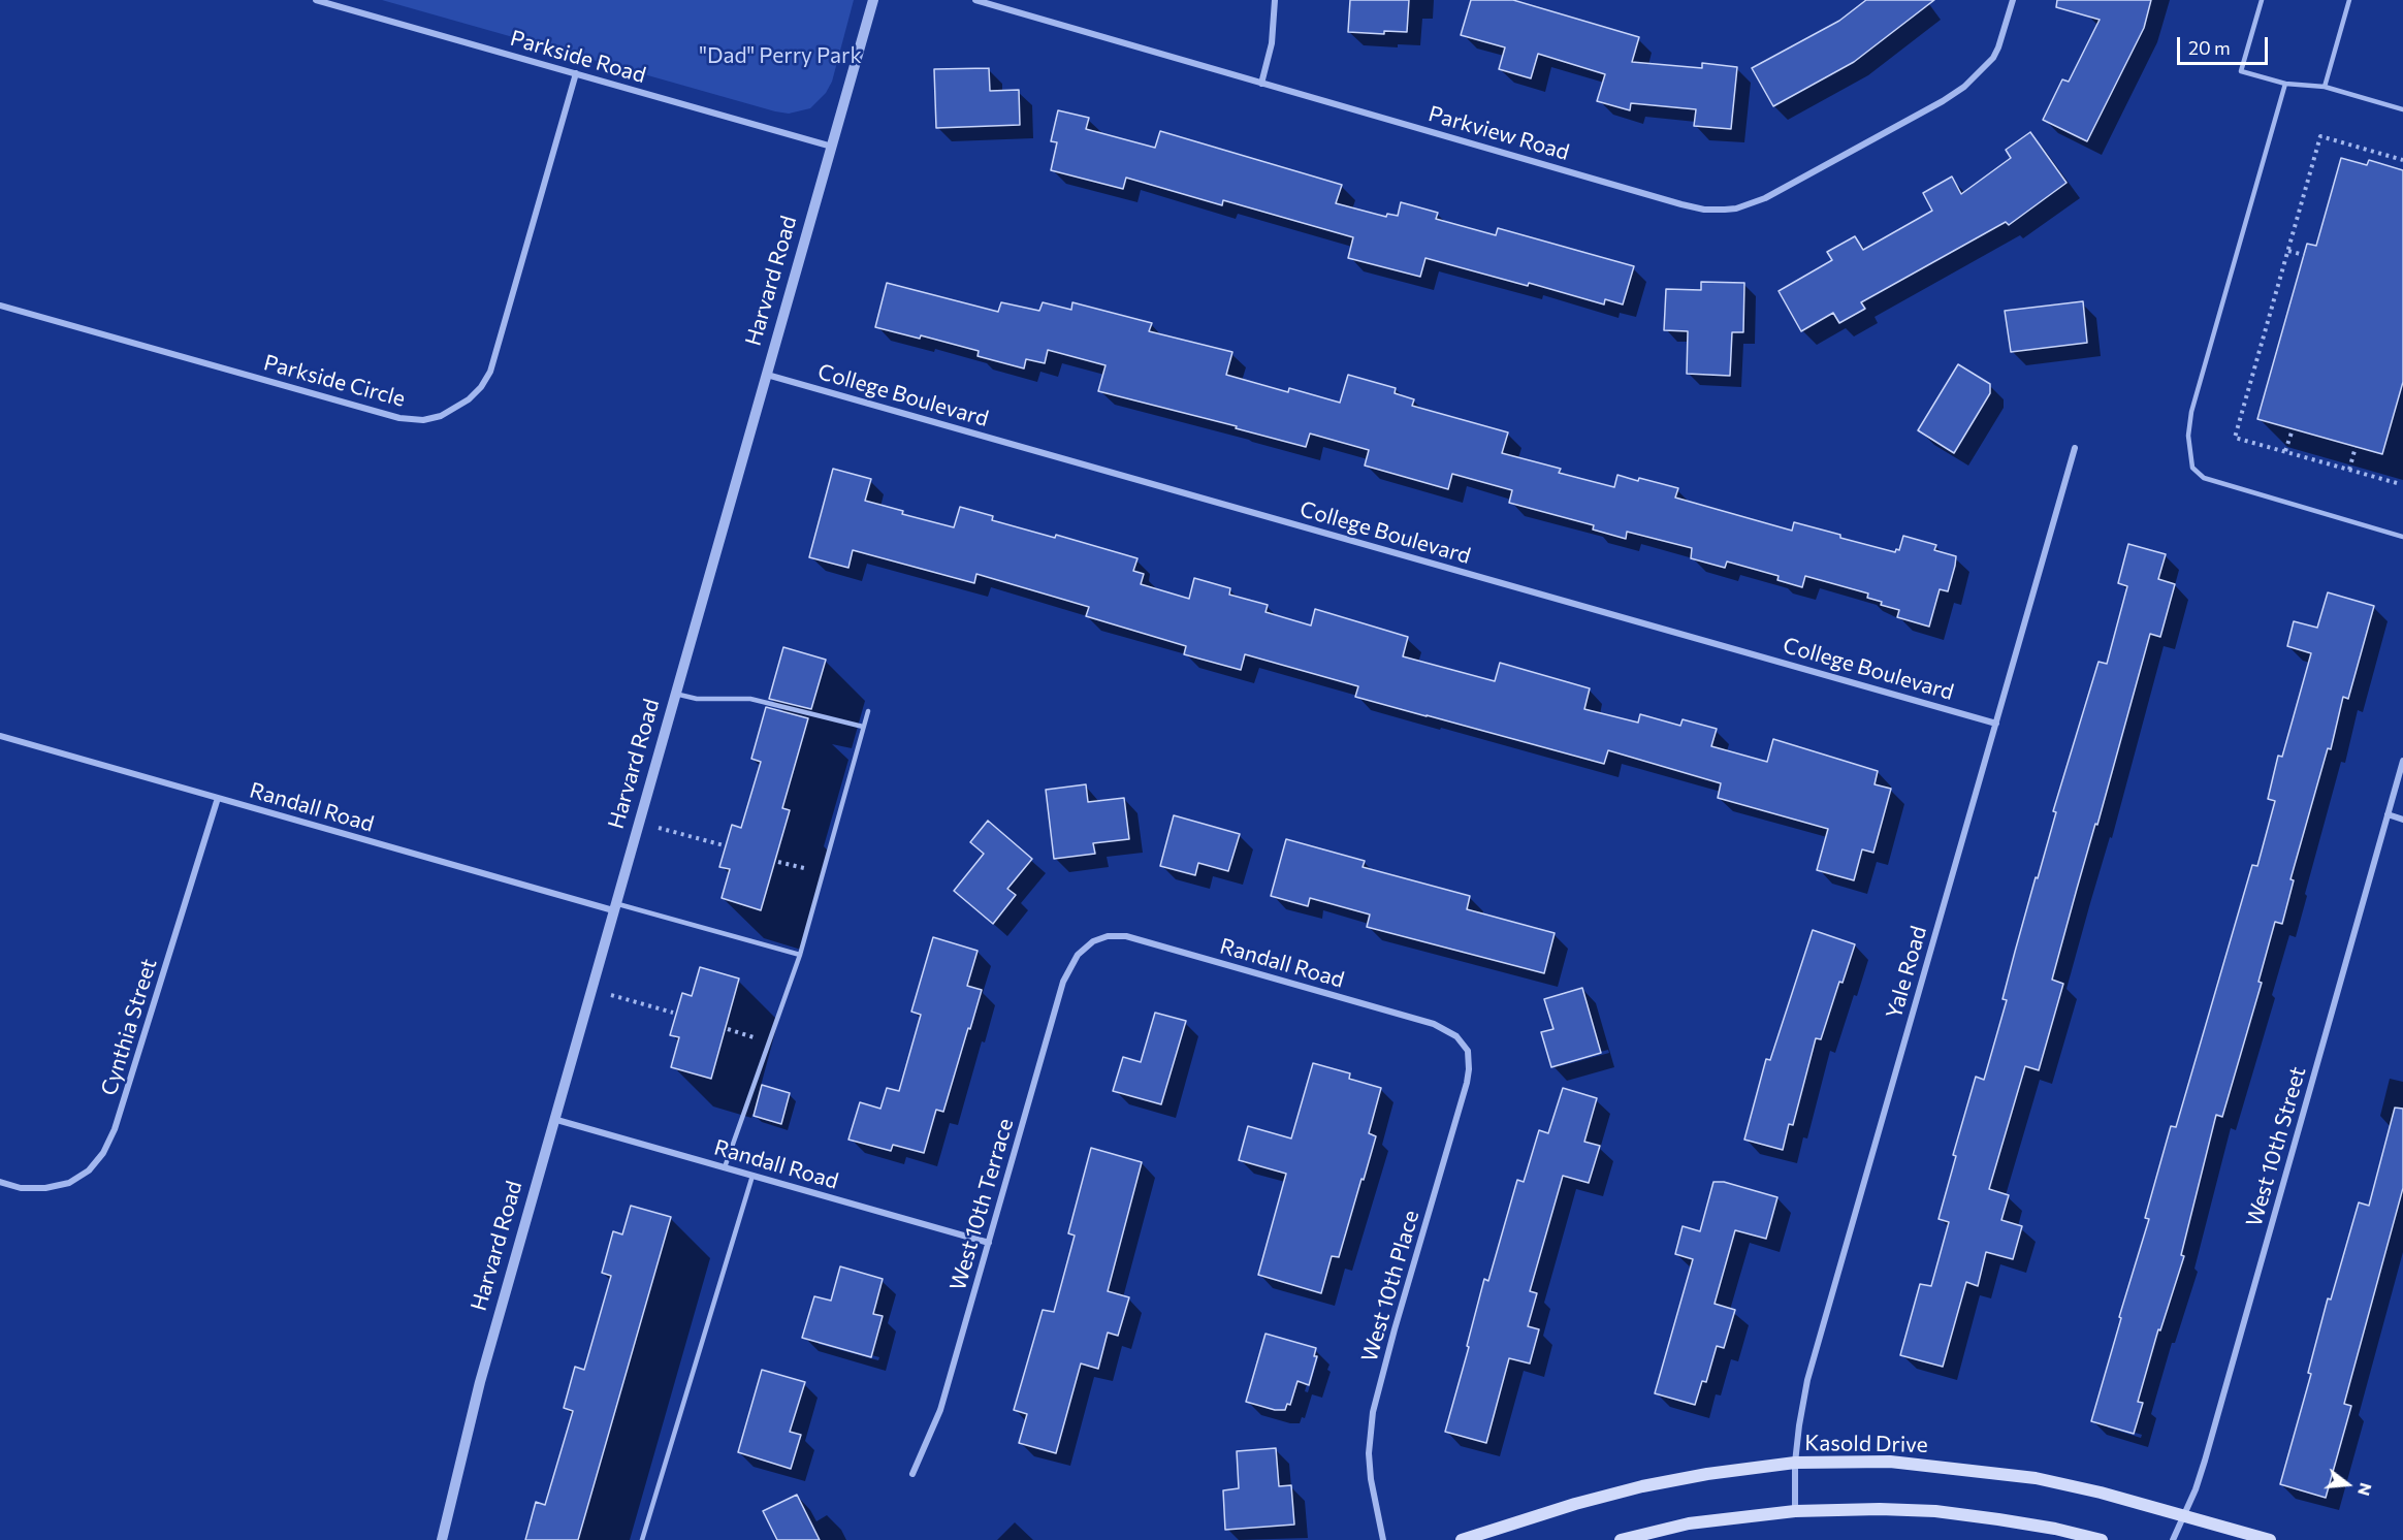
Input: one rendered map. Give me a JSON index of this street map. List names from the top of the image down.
{
  "streets": {
    "main road": ["Kasold Drive"],
    "street": [
      "Parkside Road",
      "Parkview Road",
      "Harvard Road",
      "Parkside Circle",
      "College Boulevard",
      "Randall Road",
      "Yale Road",
      "Cynthia Street",
      "West 10th Street",
      "West 10th Terrace",
      "West 10th Place"
    ]
  },
  "crossings": [
    ["Parkside Road", "Harvard Road"],
    ["Parkside Road", "Parkside Circle"],
    ["Harvard Road", "College Boulevard"],
    ["Harvard Road", "Randall Road"],
    ["College Boulevard", "Yale Road"],
    ["Randall Road", "Cynthia Street"],
    ["Randall Road", "West 10th Terrace"],
    ["Randall Road", "West 10th Place"],
    ["Yale Road", "Kasold Drive"],
    ["West 10th Street", "Kasold Drive"]
  ],
  "parks": ["\"Dad\" Perry Park"],
  "scale_bar": "20 m",
  "north": "right"
}
